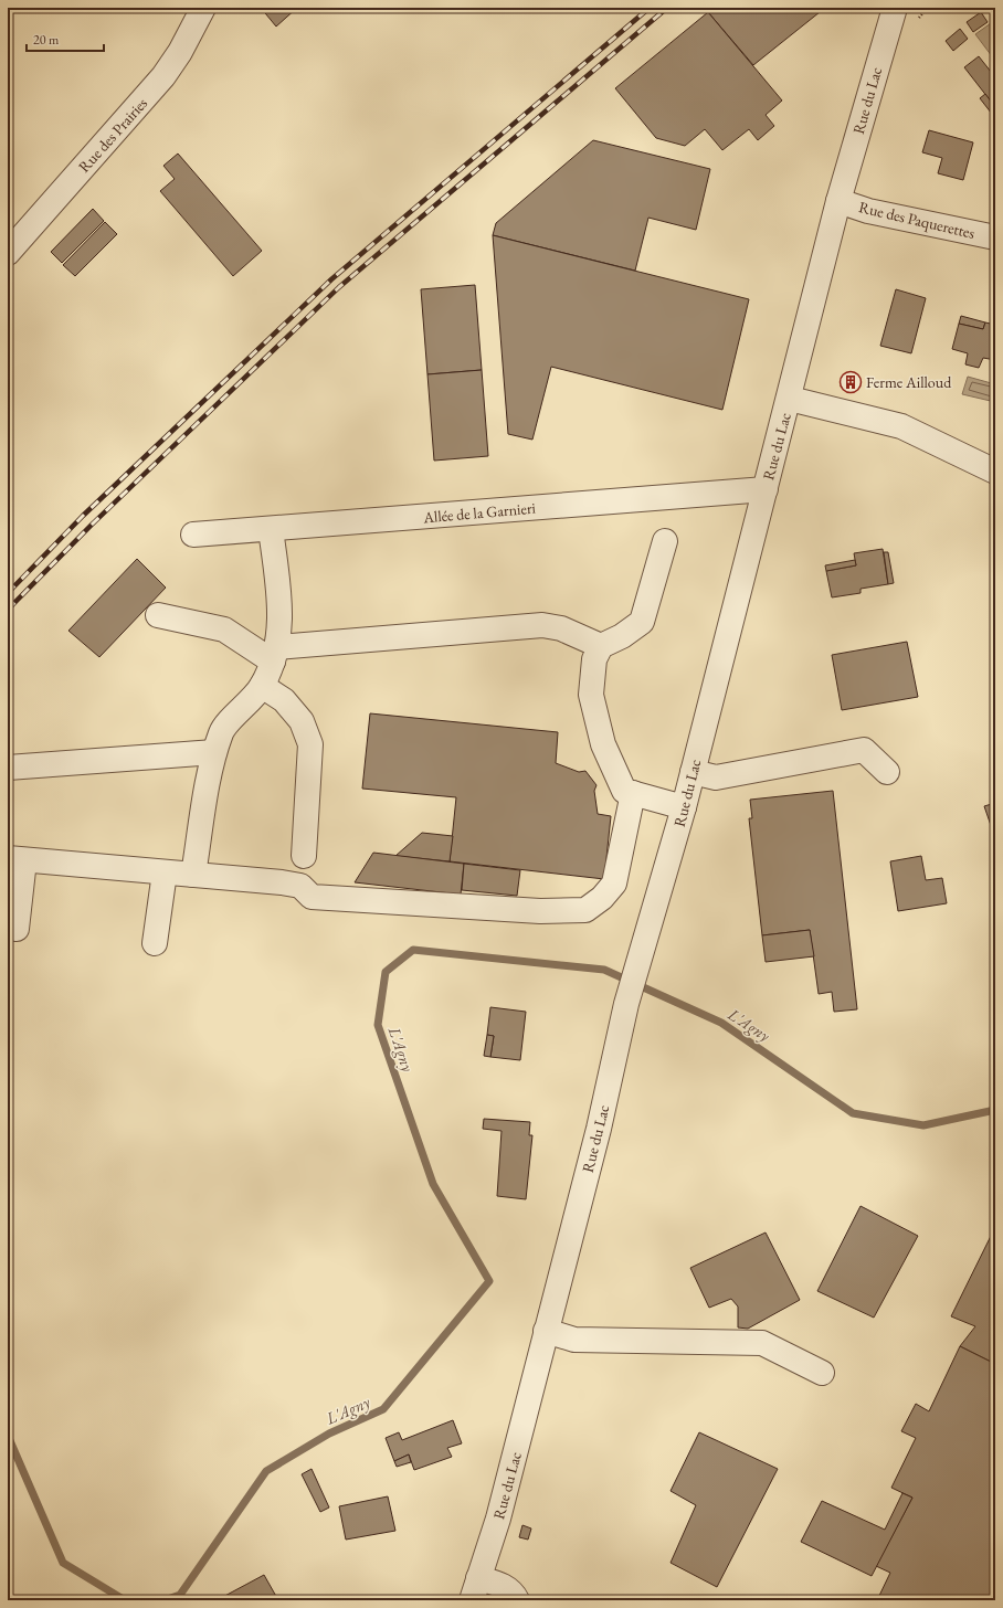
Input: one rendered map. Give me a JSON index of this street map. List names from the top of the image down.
{
  "streets": {
    "street": [
      "Rue du Lac",
      "Rue des Prairies",
      "Rue des Paquerettes",
      "Allée de la Garnieri"
    ]
  },
  "crossings": [
    ["Rue du Lac", "Rue des Paquerettes"],
    ["Rue du Lac", "Allée de la Garnieri"]
  ],
  "water": ["L'Agny"],
  "places": {
    "building": ["Ferme Ailloud"]
  },
  "scale_bar": "20 m"
}
